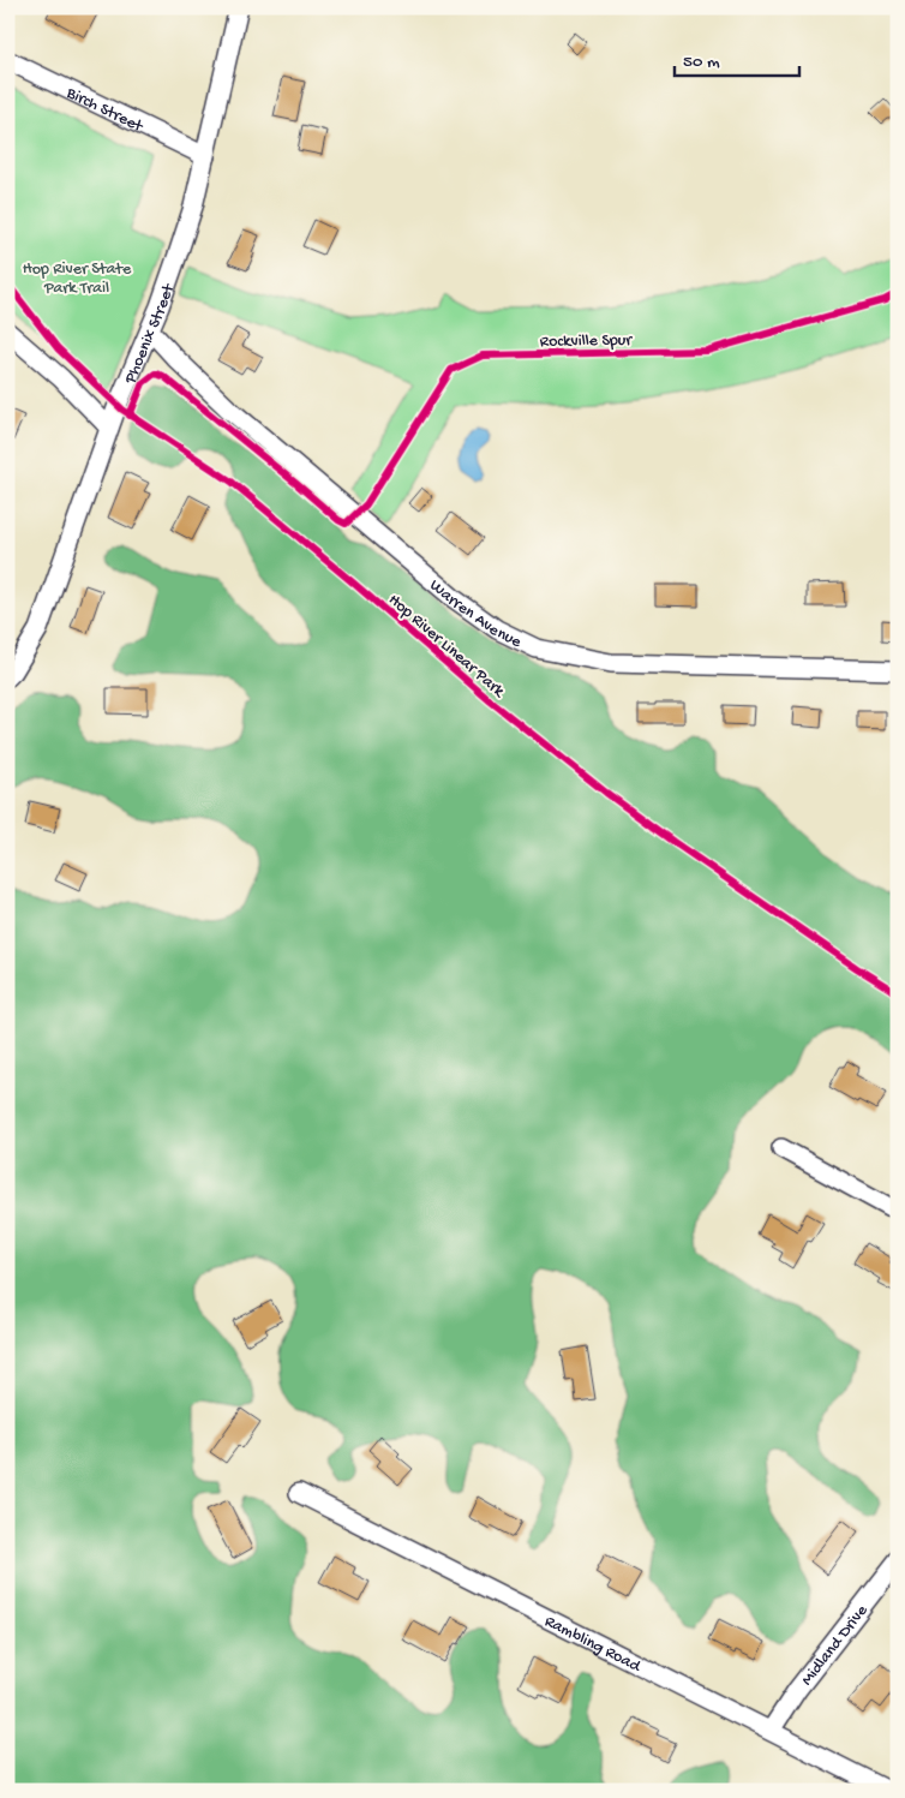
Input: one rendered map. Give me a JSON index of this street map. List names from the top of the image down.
{
  "streets": {
    "street": [
      "Birch Street",
      "Phoenix Street",
      "Warren Avenue",
      "Rambling Road",
      "Midland Drive"
    ],
    "cycle path": ["Rockville Spur", "Hop River Linear Park"]
  },
  "crossings": [
    ["Birch Street", "Phoenix Street"],
    ["Phoenix Street", "Warren Avenue"],
    ["Rambling Road", "Midland Drive"]
  ],
  "parks": ["Hop River State Park Trail"],
  "scale_bar": "50 m"
}
